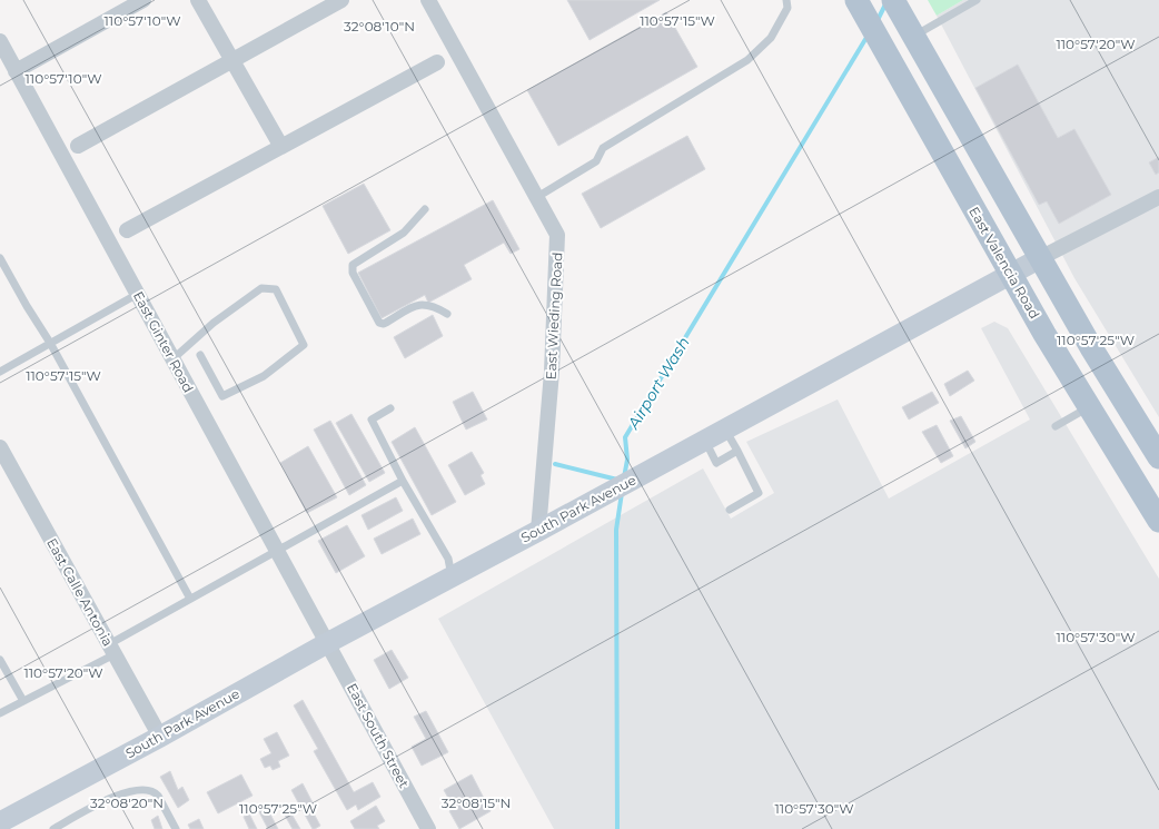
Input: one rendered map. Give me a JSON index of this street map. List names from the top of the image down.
{
  "streets": {
    "main road": ["East Valencia Road", "South Park Avenue"],
    "street": [
      "East Wieding Road",
      "East Ginter Road",
      "East Calle Antonia",
      "East South Street"
    ]
  },
  "crossings": [
    ["East Valencia Road", "South Park Avenue"],
    ["East Wieding Road", "South Park Avenue"],
    ["East Ginter Road", "South Park Avenue"],
    ["East Ginter Road", "East South Street"],
    ["South Park Avenue", "East Calle Antonia"],
    ["South Park Avenue", "East South Street"]
  ],
  "water": ["Airport Wash"],
  "coordinates": [
    "110°57'10\"W",
    "110°57'15\"W",
    "32°08'10\"N",
    "110°57'20\"W",
    "110°57'25\"W",
    "110°57'30\"W",
    "32°08'20\"N",
    "32°08'15\"N"
  ]
}
